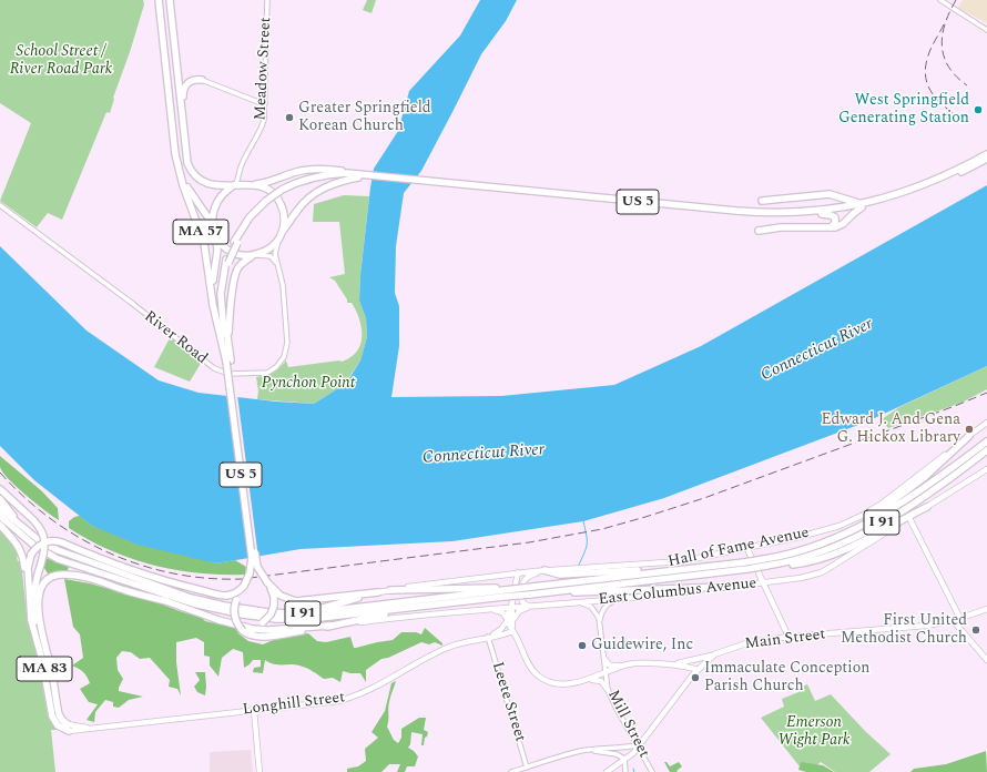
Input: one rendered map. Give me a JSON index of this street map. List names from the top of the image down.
{
  "streets": {
    "highway": [
      "US 5",
      "MA 57",
      "I 91",
      "MA 83"
    ],
    "main road": [
      "Hall of Fame Avenue",
      "East Columbus Avenue",
      "Main Street",
      "Longhill Street"
    ],
    "street": [
      "Meadow Street",
      "River Road",
      "Leete Street",
      "Mill Street"
    ]
  },
  "crossings": [
    ["Meadow Street", "River Road"],
    ["US 5", "MA 57"],
    ["US 5", "I 91"],
    ["East Columbus Avenue", "Main Street"],
    ["East Columbus Avenue", "Longhill Street"],
    ["East Columbus Avenue", "Mill Street"],
    ["Main Street", "Longhill Street"],
    ["Main Street", "Mill Street"],
    ["MA 83", "Longhill Street"],
    ["Leete Street", "Longhill Street"],
    ["Longhill Street", "Mill Street"]
  ],
  "water": ["Connecticut River"],
  "parks": ["School Street / River Road Park", "Pynchon Point", "Emerson Wight Park"],
  "places": [
    "West Springfield Generating Station",
    "Greater Springfield Korean Church",
    "Edward J. And Gena G. Hickox Library",
    "First United Methodist Church",
    "Guidewire, Inc",
    "Immaculate Conception Parish Church"
  ]
}
